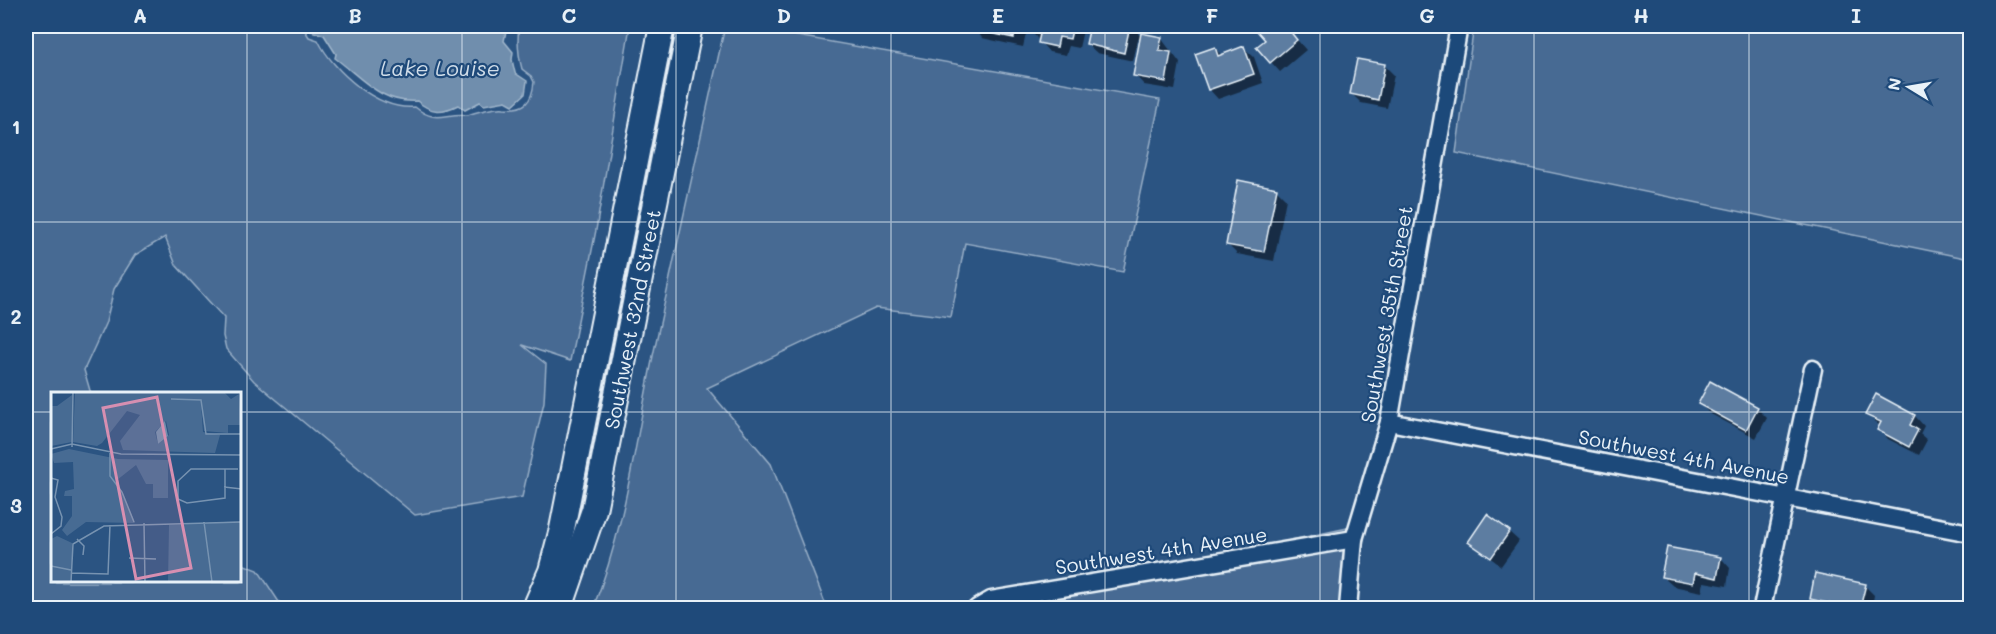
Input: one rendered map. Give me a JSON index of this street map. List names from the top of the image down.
{
  "streets": {
    "main road": ["Southwest 32nd Street"],
    "street": ["Southwest 35th Street", "Southwest 4th Avenue"]
  },
  "crossings": [
    ["Southwest 35th Street", "Southwest 4th Avenue"]
  ],
  "water": ["Lake Louise"],
  "north": "left",
  "grid": {
    "columns": [
      "A",
      "B",
      "C",
      "D",
      "E",
      "F",
      "G",
      "H",
      "I"
    ],
    "rows": ["1", "2", "3"]
  }
}
